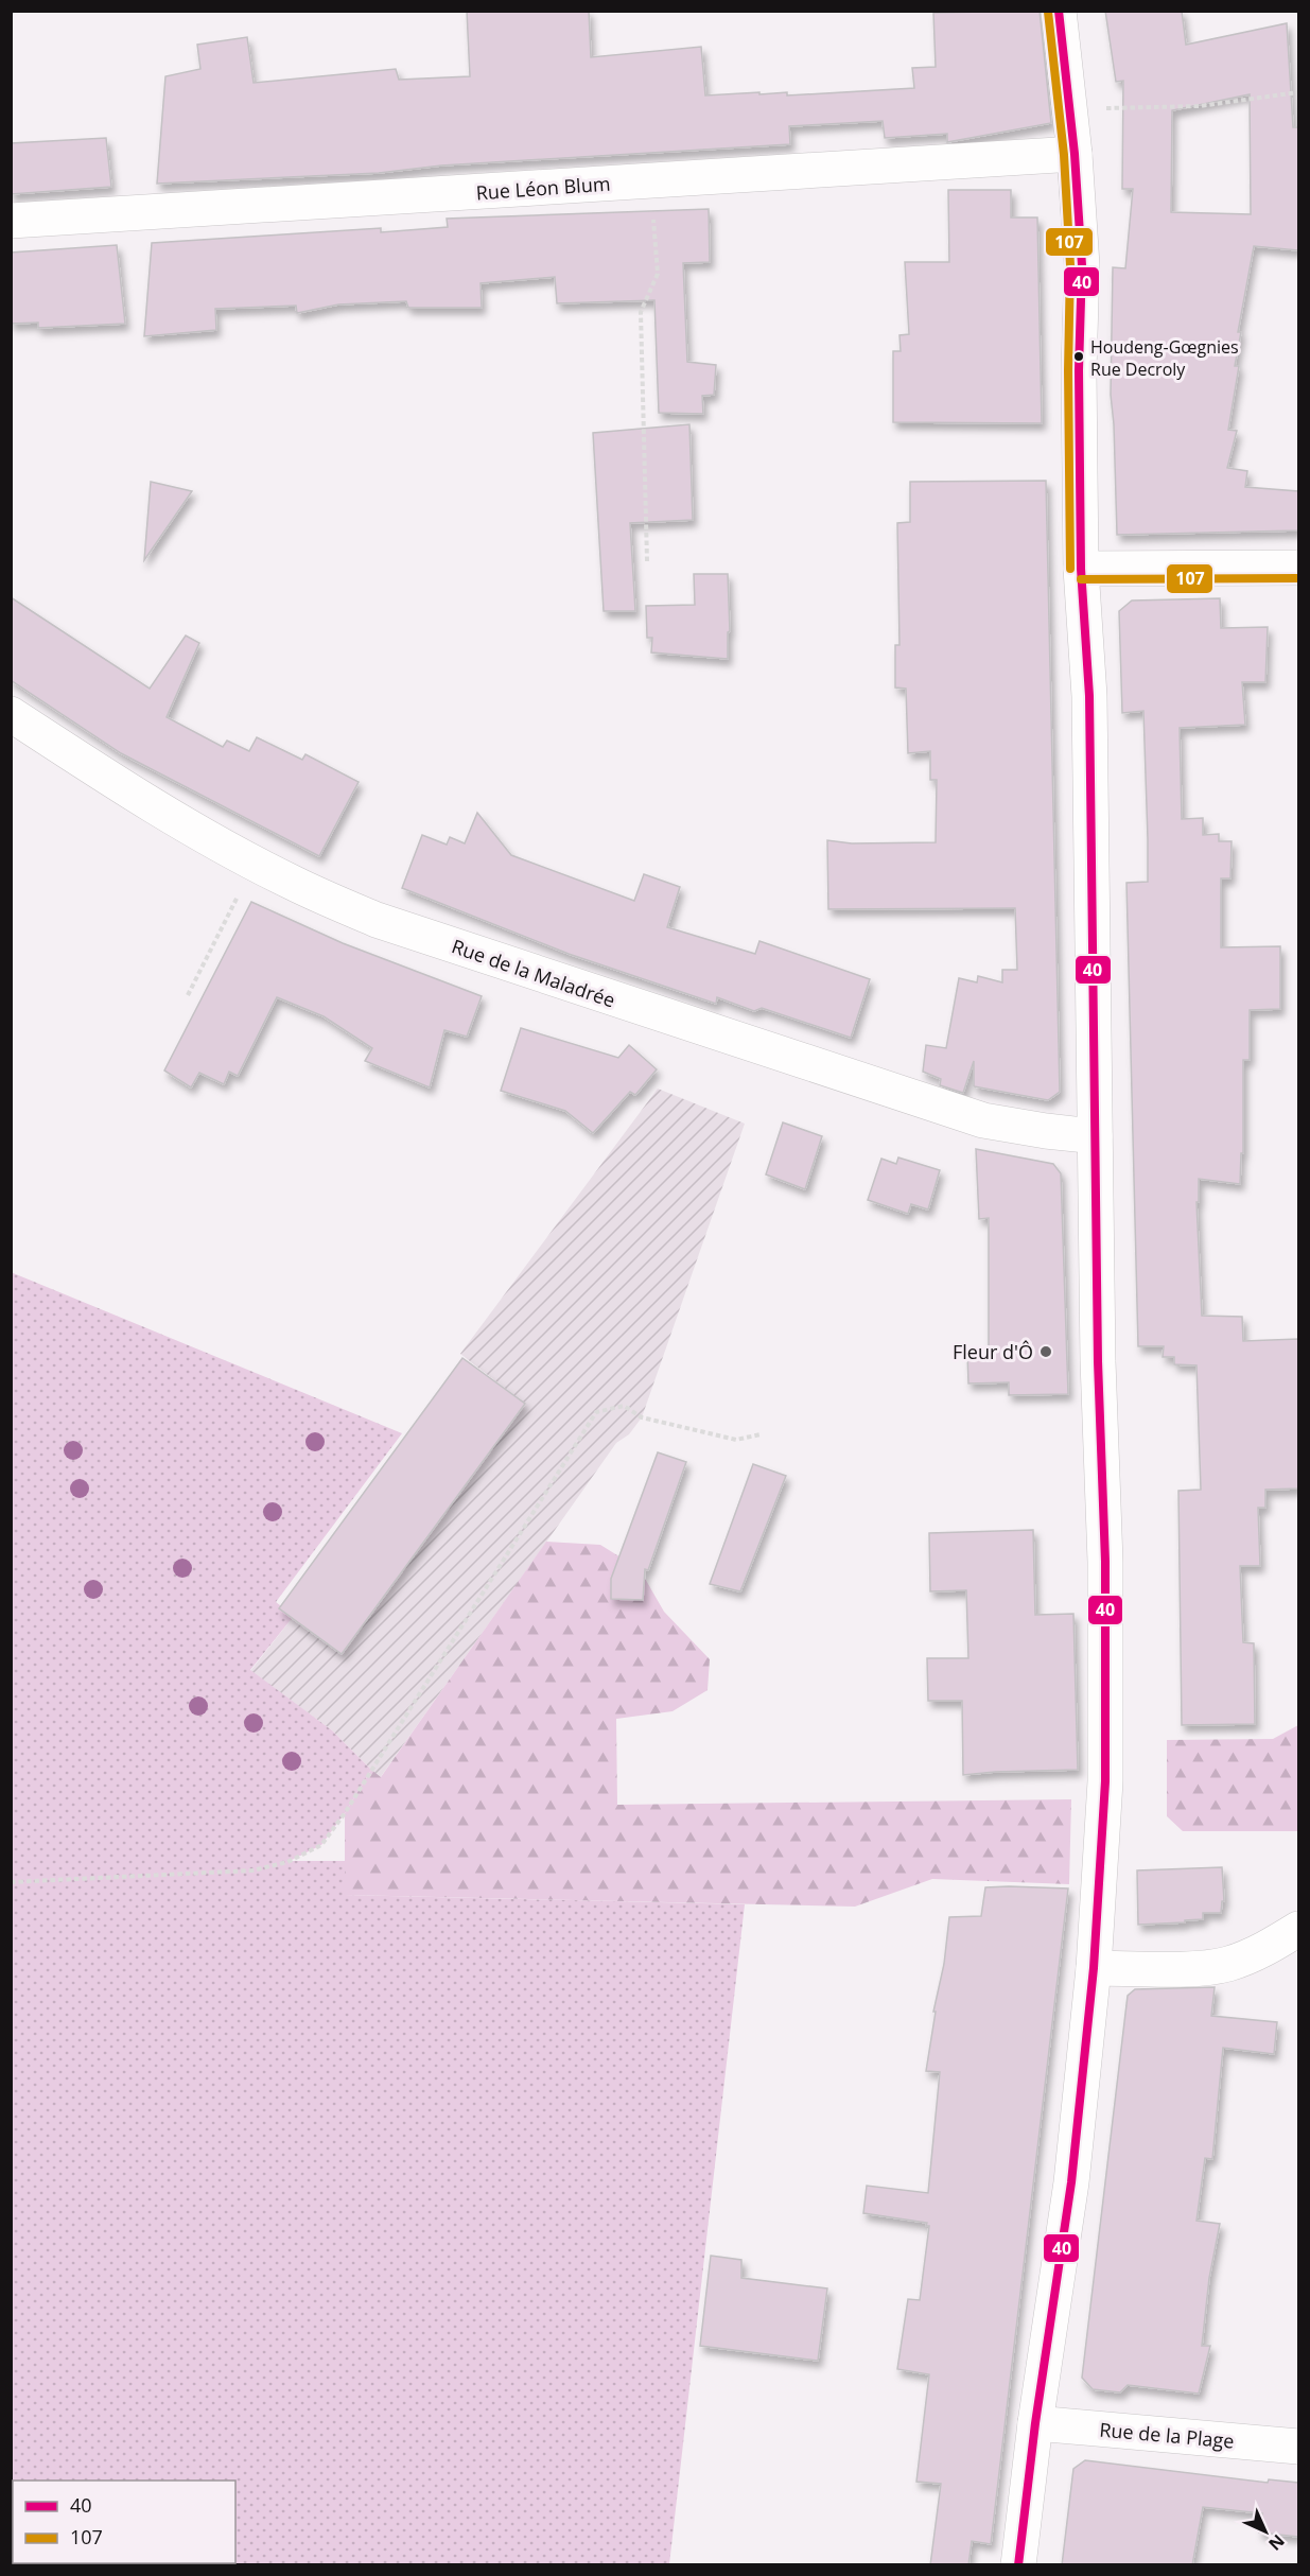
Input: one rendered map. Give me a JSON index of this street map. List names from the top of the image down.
{
  "streets": {
    "street": ["Rue Léon Blum", "Rue de la Maladrée", "Rue de la Plage"]
  },
  "places": ["Houdeng-Gœgnies Rue Decroly", "Fleur d'Ô"],
  "lines": ["transit line 40", "transit line 107"],
  "legend": ["40", "107"],
  "north": "bottom right"
}
